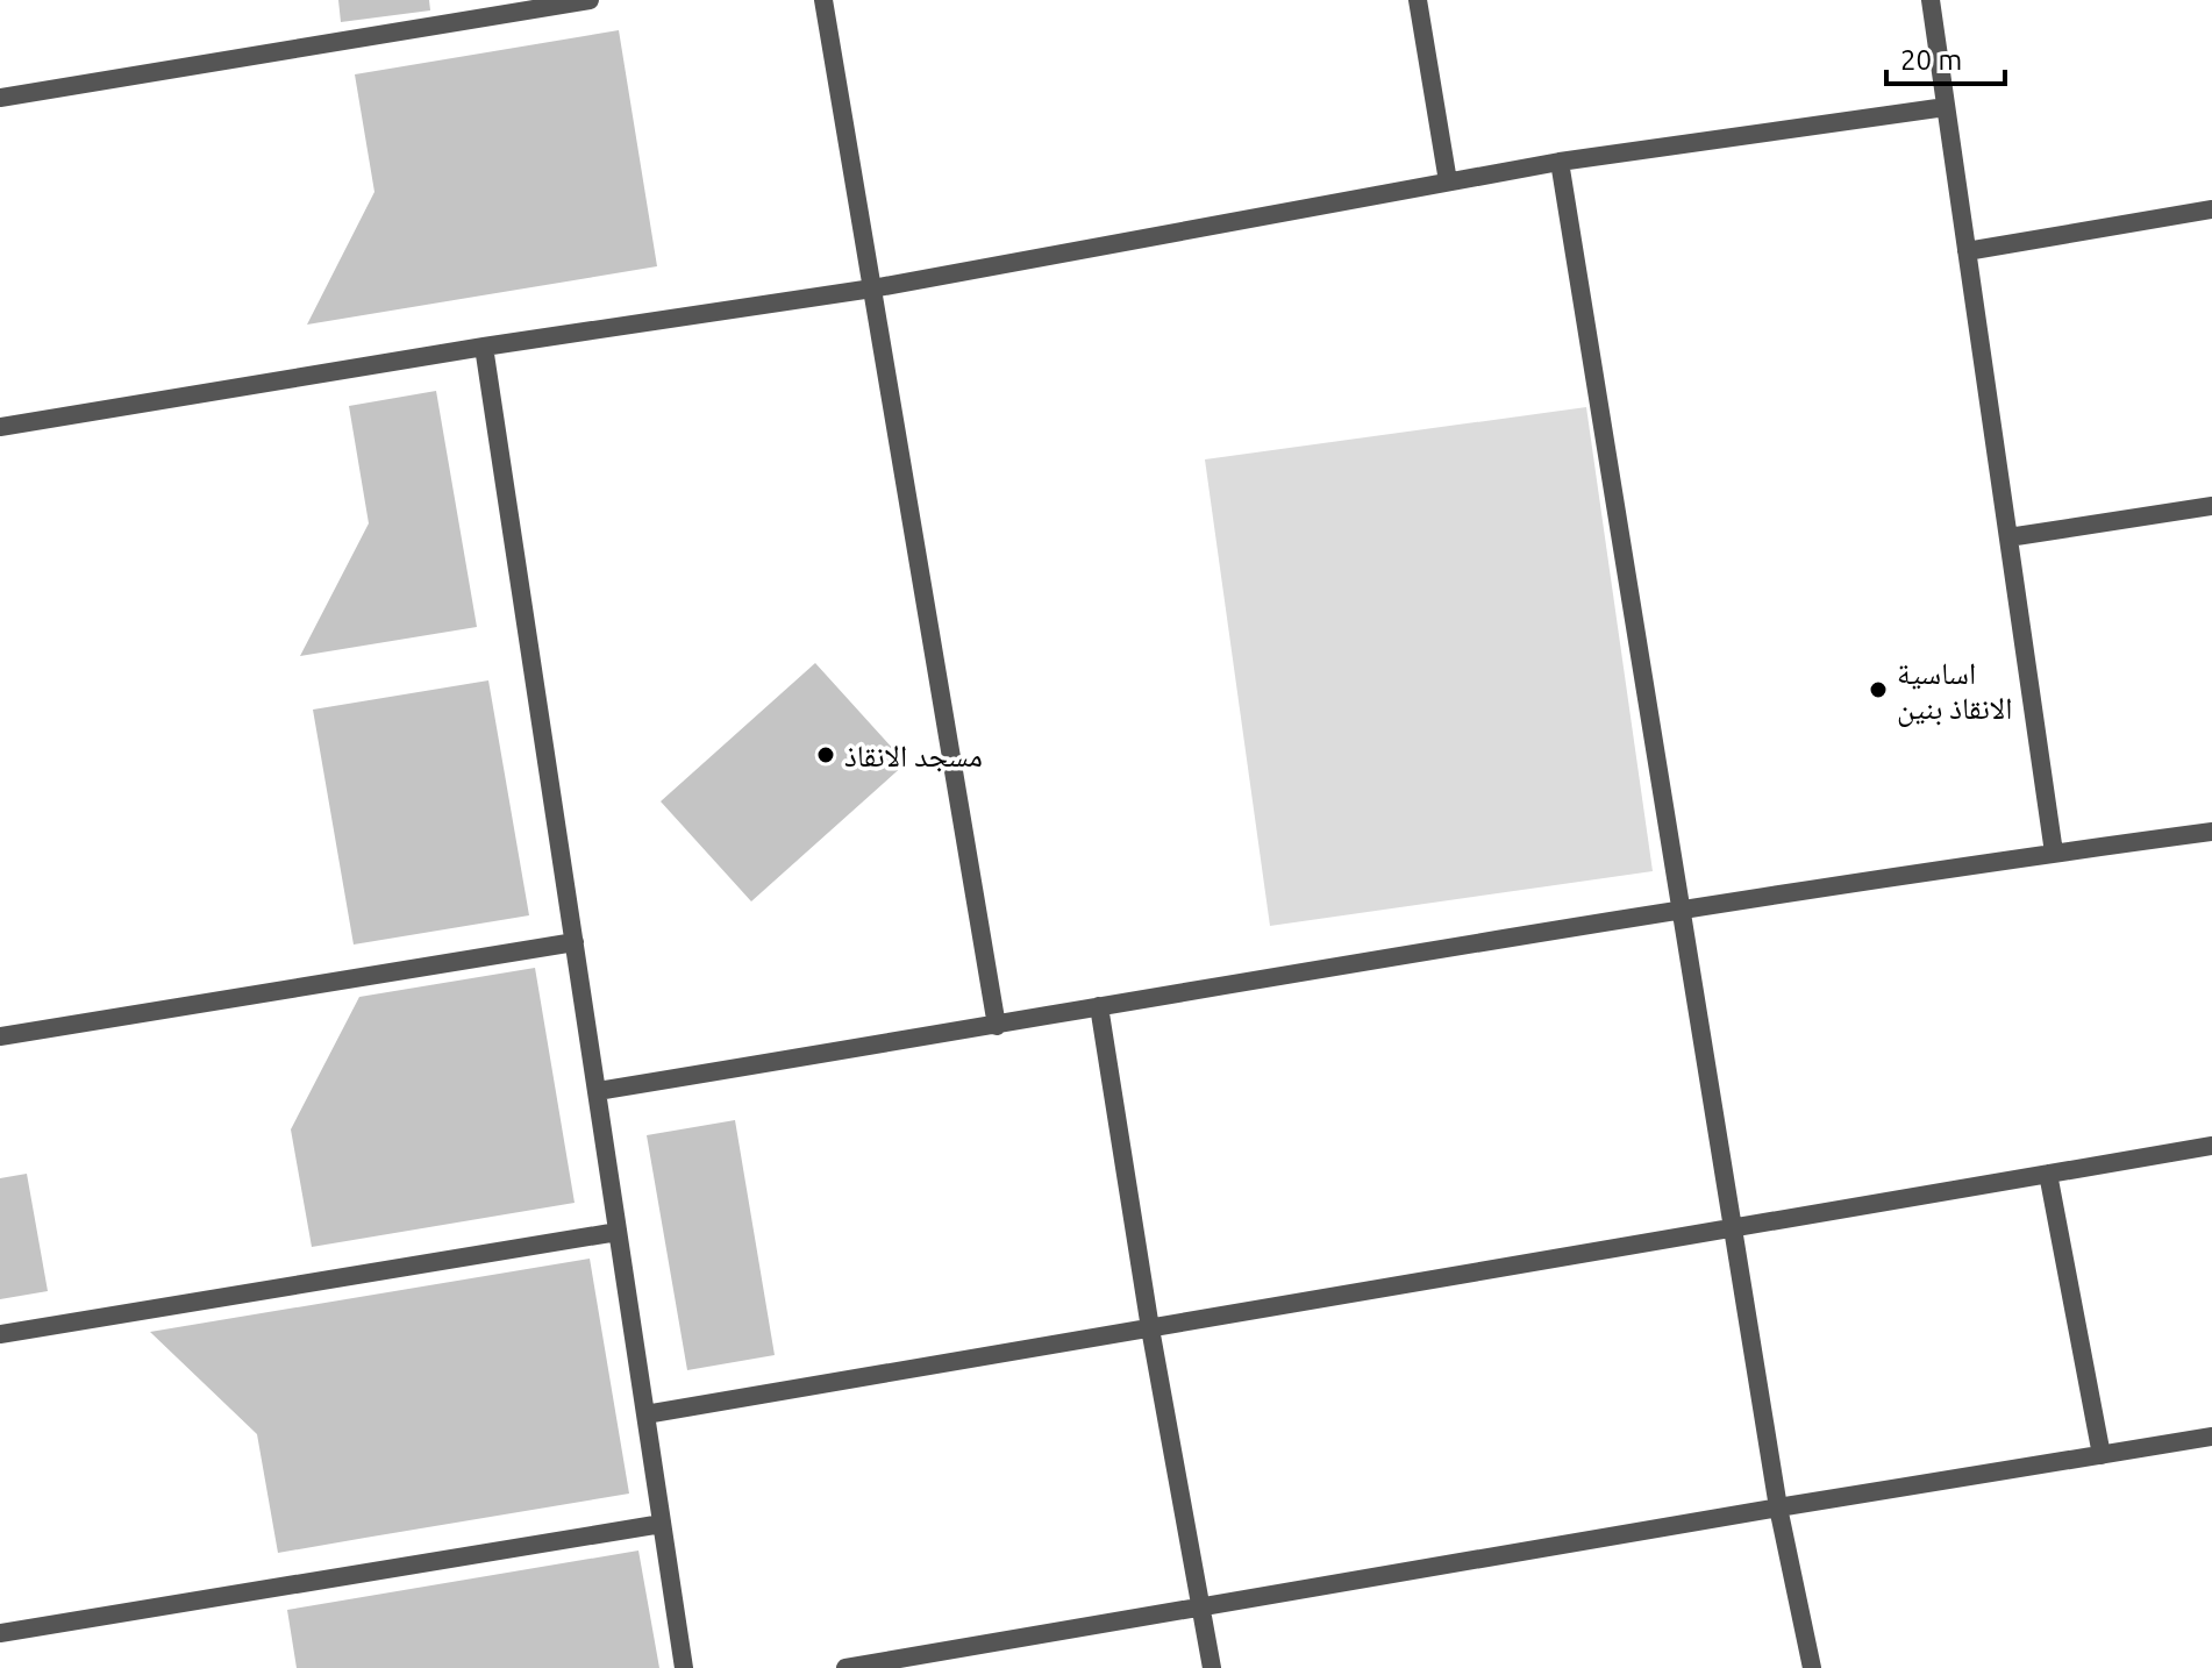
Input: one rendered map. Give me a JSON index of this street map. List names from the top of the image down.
{
  "places": ["اساسية الانقاذ بنين", "مسجد الانقاذ"],
  "scale_bar": "20 m"
}
